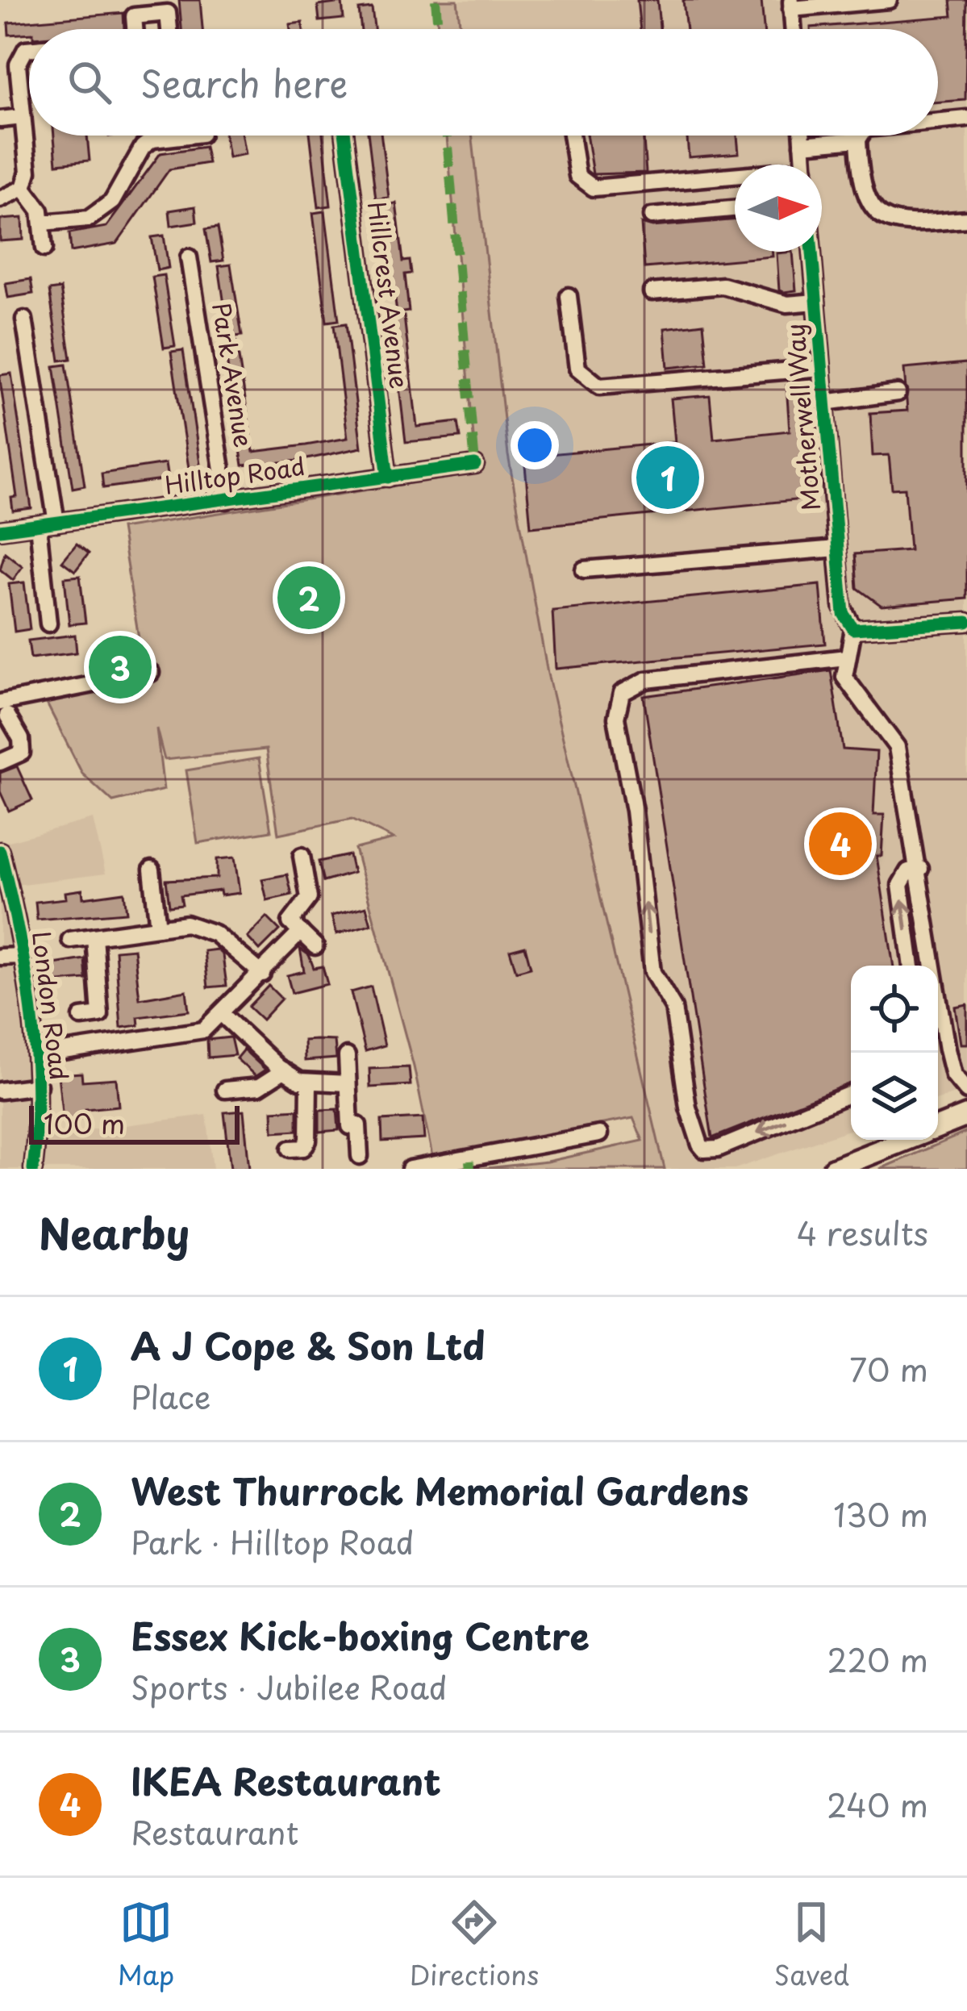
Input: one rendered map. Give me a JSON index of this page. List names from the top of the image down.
{
  "streets": {
    "street": [
      "Hillcrest Avenue",
      "Park Avenue",
      "Motherwell Way",
      "Hilltop Road",
      "London Road"
    ]
  },
  "crossings": [
    ["Hillcrest Avenue", "Hilltop Road"],
    ["Park Avenue", "Hilltop Road"]
  ],
  "scale_bar": "100 m",
  "north": "right",
  "page": {
    "search": "Search here",
    "pins": [
      "1",
      "2",
      "3",
      "4"
    ],
    "scale": "100 m",
    "heading": ["Nearby", "4 results"],
    "list": [
      {
        "mark": "1",
        "name": "A J Cope & Son Ltd",
        "note": "Place",
        "value": "70 m"
      },
      {
        "mark": "2",
        "name": "West Thurrock Memorial Gardens",
        "note": "Park · Hilltop Road",
        "value": "130 m"
      },
      {
        "mark": "3",
        "name": "Essex Kick-boxing Centre",
        "note": "Sports · Jubilee Road",
        "value": "220 m"
      },
      {
        "mark": "4",
        "name": "IKEA Restaurant",
        "note": "Restaurant",
        "value": "240 m"
      }
    ],
    "nav": ["Map", "Directions", "Saved"]
  }
}
